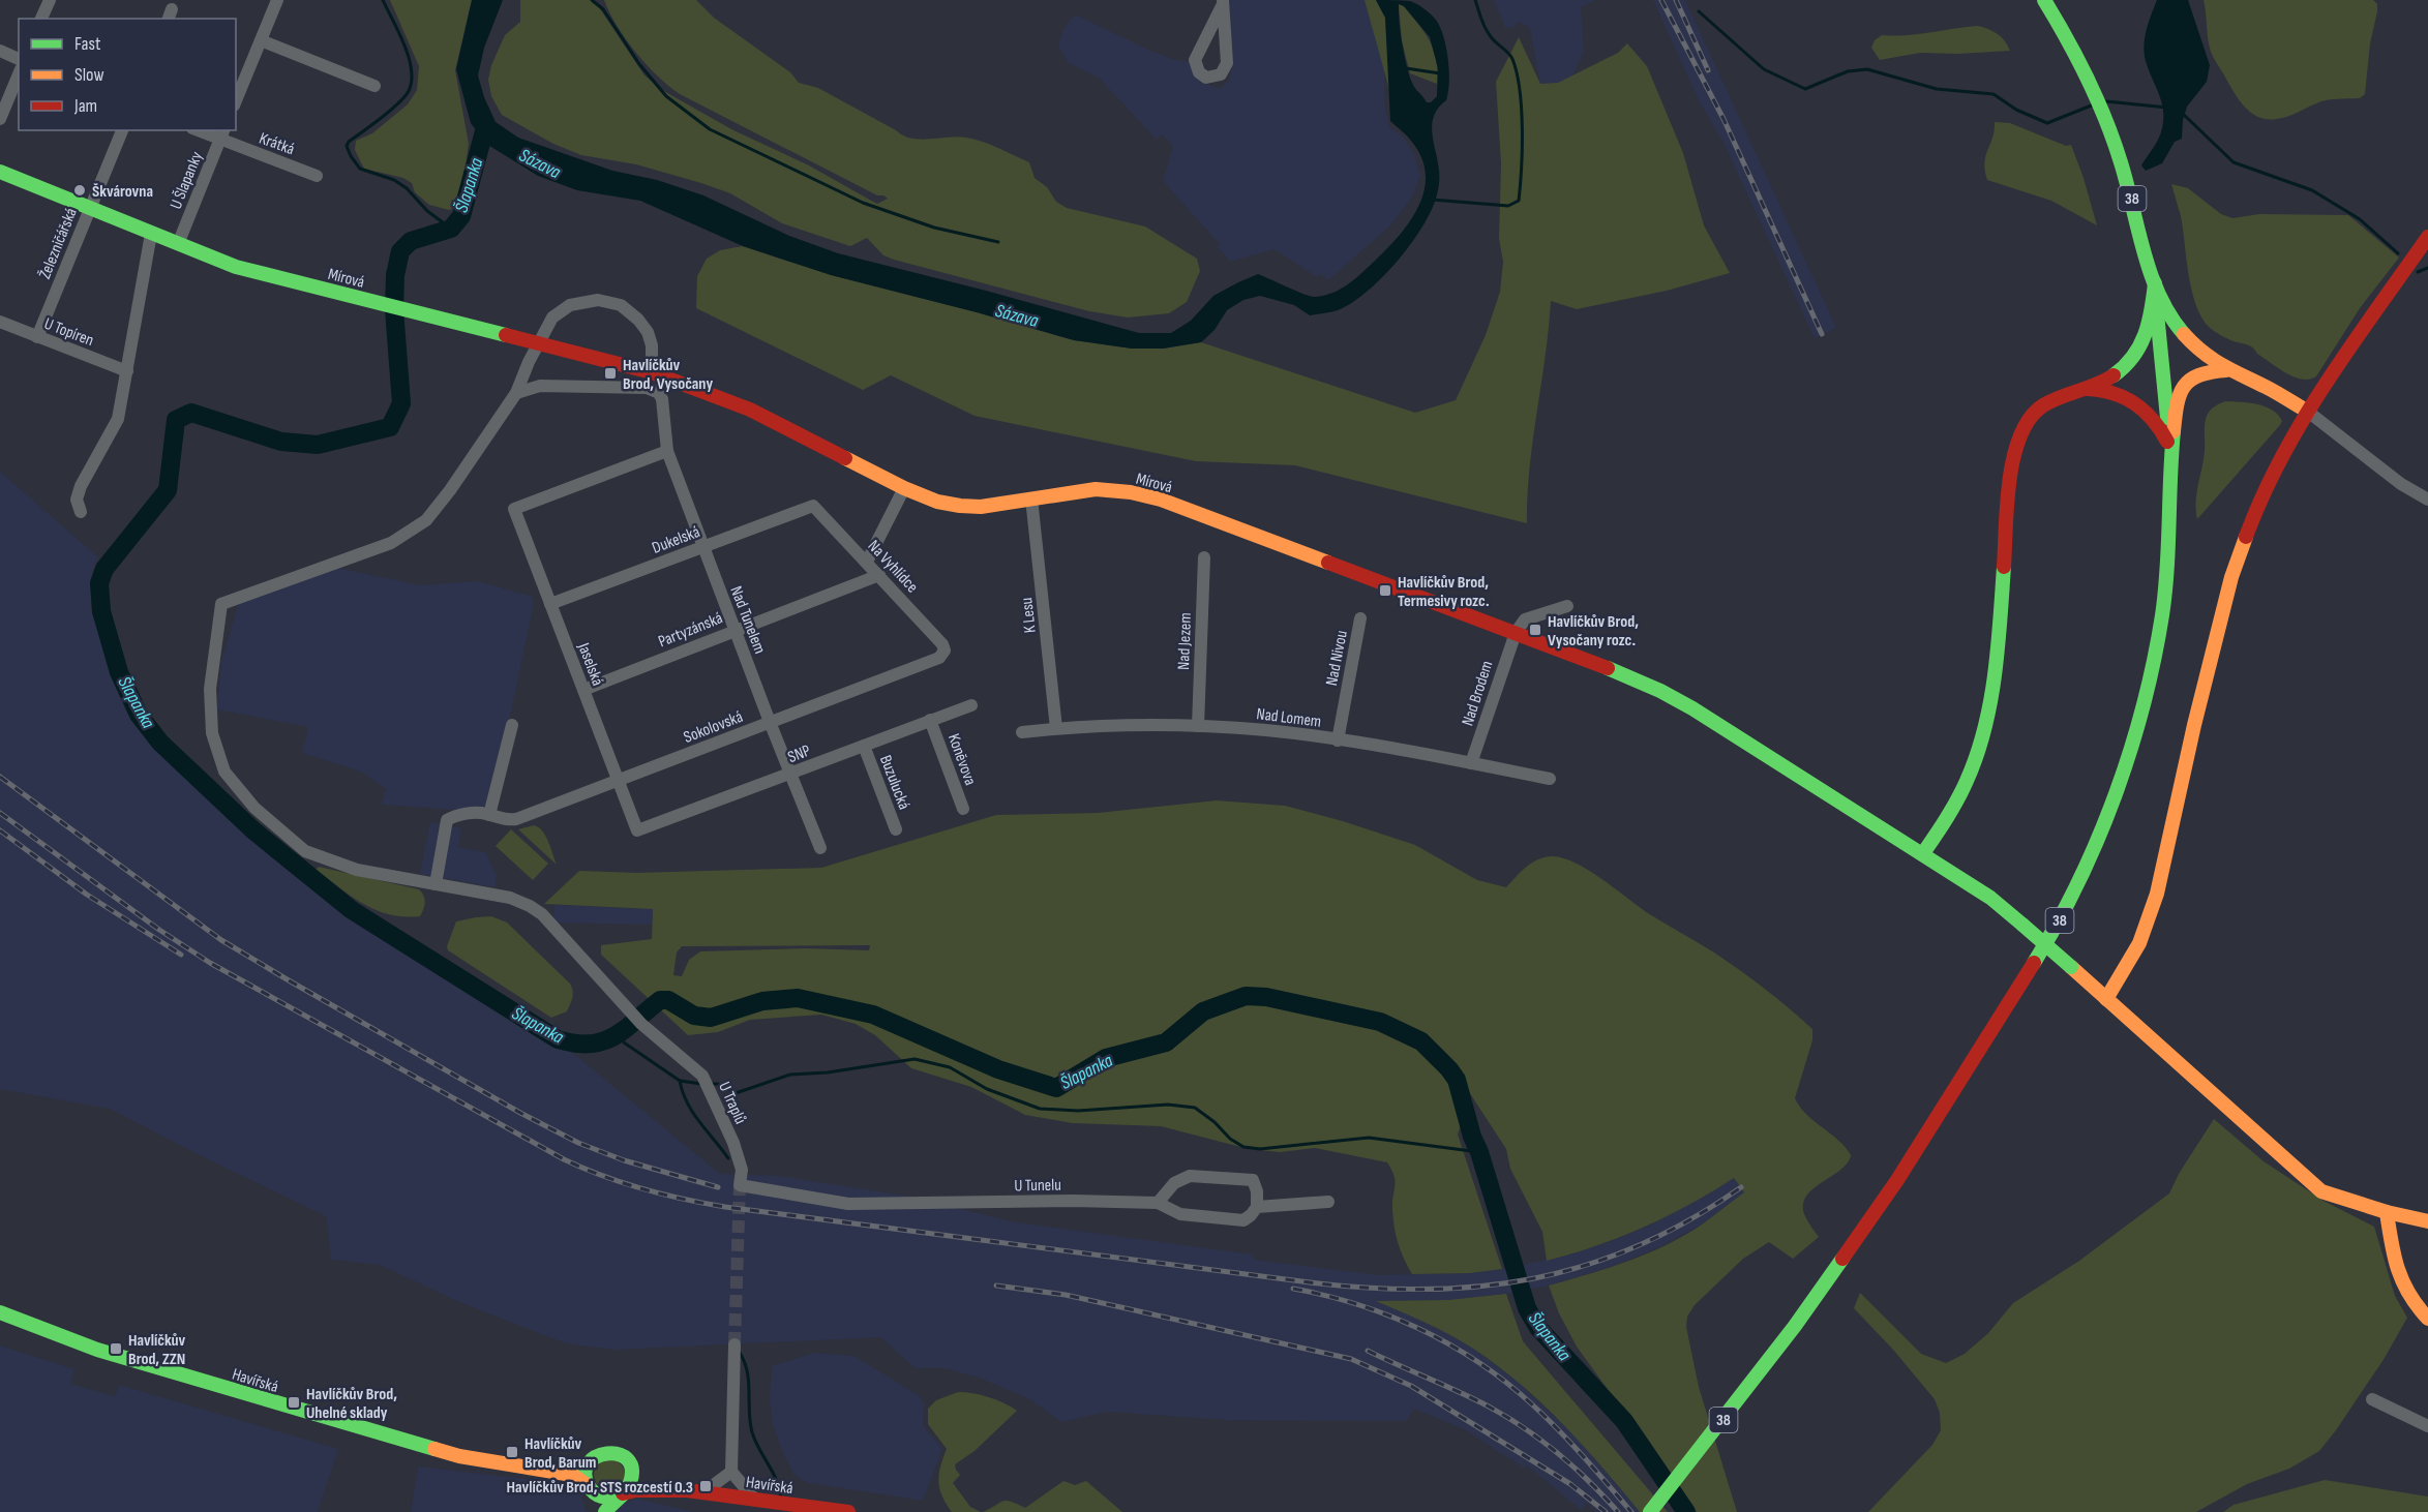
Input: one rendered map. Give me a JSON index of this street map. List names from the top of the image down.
{
  "streets": {
    "street": [
      "Krátká",
      "U Šlapanky",
      "38",
      "Železničářská",
      "Mírová",
      "U Topíren",
      "Dukelská",
      "Na Vyhlídce",
      "K Lesu",
      "Nad Tunelem",
      "Partyzánská",
      "Nad Jezem",
      "Nad Nivou",
      "Jaselská",
      "Nad Brodem",
      "Nad Lomem",
      "Sokolovská",
      "SNP",
      "Koněvova",
      "Buzulucká",
      "U Traplů",
      "U Tunelu",
      "Havířská"
    ]
  },
  "crossings": [
    ["Krátká", "U Šlapanky"],
    ["U Šlapanky", "Mírová"],
    ["Železničářská", "Mírová"],
    ["Železničářská", "U Topíren"],
    ["Mírová", "K Lesu"],
    ["Mírová", "Nad Brodem"],
    ["Dukelská", "Na Vyhlídce"],
    ["Dukelská", "Nad Tunelem"],
    ["Dukelská", "Jaselská"],
    ["Na Vyhlídce", "Partyzánská"],
    ["Na Vyhlídce", "Sokolovská"],
    ["K Lesu", "Nad Lomem"],
    ["Nad Tunelem", "Partyzánská"],
    ["Nad Tunelem", "Jaselská"],
    ["Nad Tunelem", "Sokolovská"],
    ["Nad Tunelem", "SNP"],
    ["Nad Tunelem", "U Traplů"],
    ["Partyzánská", "Jaselská"],
    ["Nad Jezem", "Nad Lomem"],
    ["Nad Nivou", "Nad Lomem"],
    ["Jaselská", "Sokolovská"],
    ["Jaselská", "SNP"],
    ["Nad Brodem", "Nad Lomem"],
    ["Sokolovská", "U Traplů"],
    ["SNP", "Koněvova"],
    ["SNP", "Buzulucká"],
    ["U Traplů", "U Tunelu"]
  ],
  "water": ["Sázava", "Šlapanka"],
  "places": {
    "other": ["Škvárovna"],
    "transit": [
      "Havlíčkův Brod, Vysočany",
      "Havlíčkův Brod, Termesivy rozc.",
      "Havlíčkův Brod, Vysočany rozc.",
      "Havlíčkův Brod, ZZN",
      "Havlíčkův Brod, Uhelné sklady",
      "Havlíčkův Brod, Barum",
      "Havlíčkův Brod, STS rozcestí 0.3"
    ]
  },
  "legend": ["Fast", "Slow", "Jam"]
}
